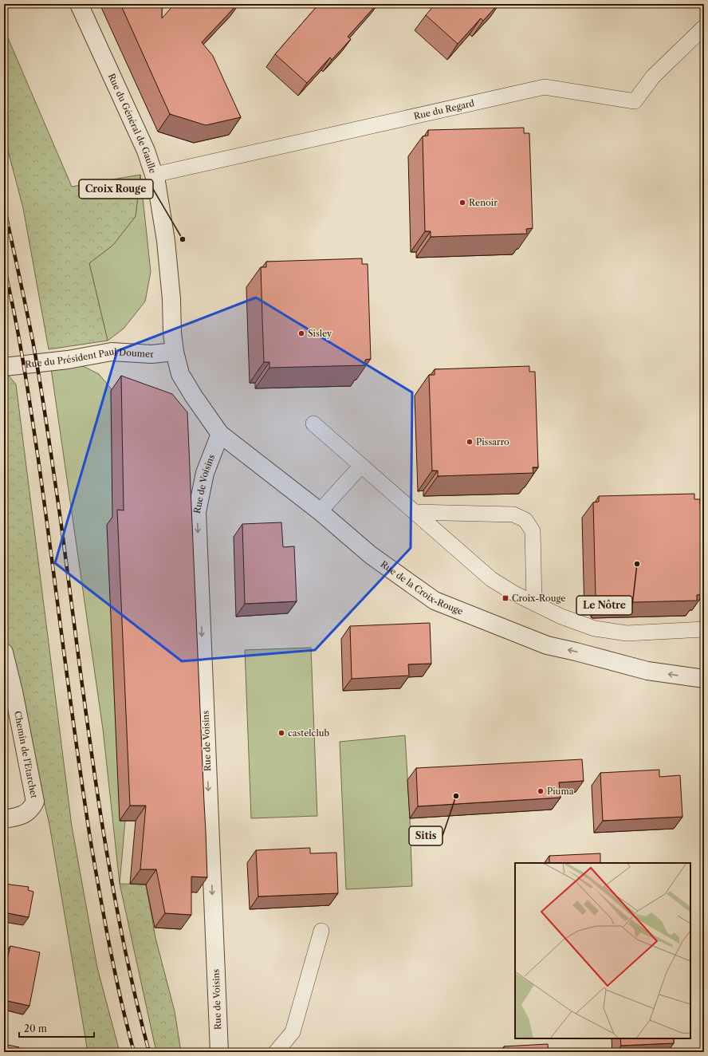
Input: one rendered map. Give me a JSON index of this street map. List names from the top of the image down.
{
  "streets": {
    "street": [
      "Rue du Général de Gaulle",
      "Rue du Président Paul Doumer",
      "Rue de Voisins",
      "Rue de la Croix-Rouge",
      "Chemin de l'Etarchet"
    ],
    "lane": ["Rue du Regard"]
  },
  "crossings": [
    ["Rue du Regard", "Rue du Général de Gaulle"],
    ["Rue du Général de Gaulle", "Rue du Président Paul Doumer"],
    ["Rue du Général de Gaulle", "Rue de la Croix-Rouge"],
    ["Rue de Voisins", "Rue de la Croix-Rouge"]
  ],
  "one_way": ["Rue de Voisins", "Rue de la Croix-Rouge"],
  "places": {
    "other": [
      "Renoir",
      "Croix Rouge",
      "Sisley",
      "Pissarro",
      "Le Nôtre",
      "castelclub",
      "Piuma",
      "Sitis"
    ],
    "transit": ["Croix-Rouge"]
  },
  "scale_bar": "20 m"
}
